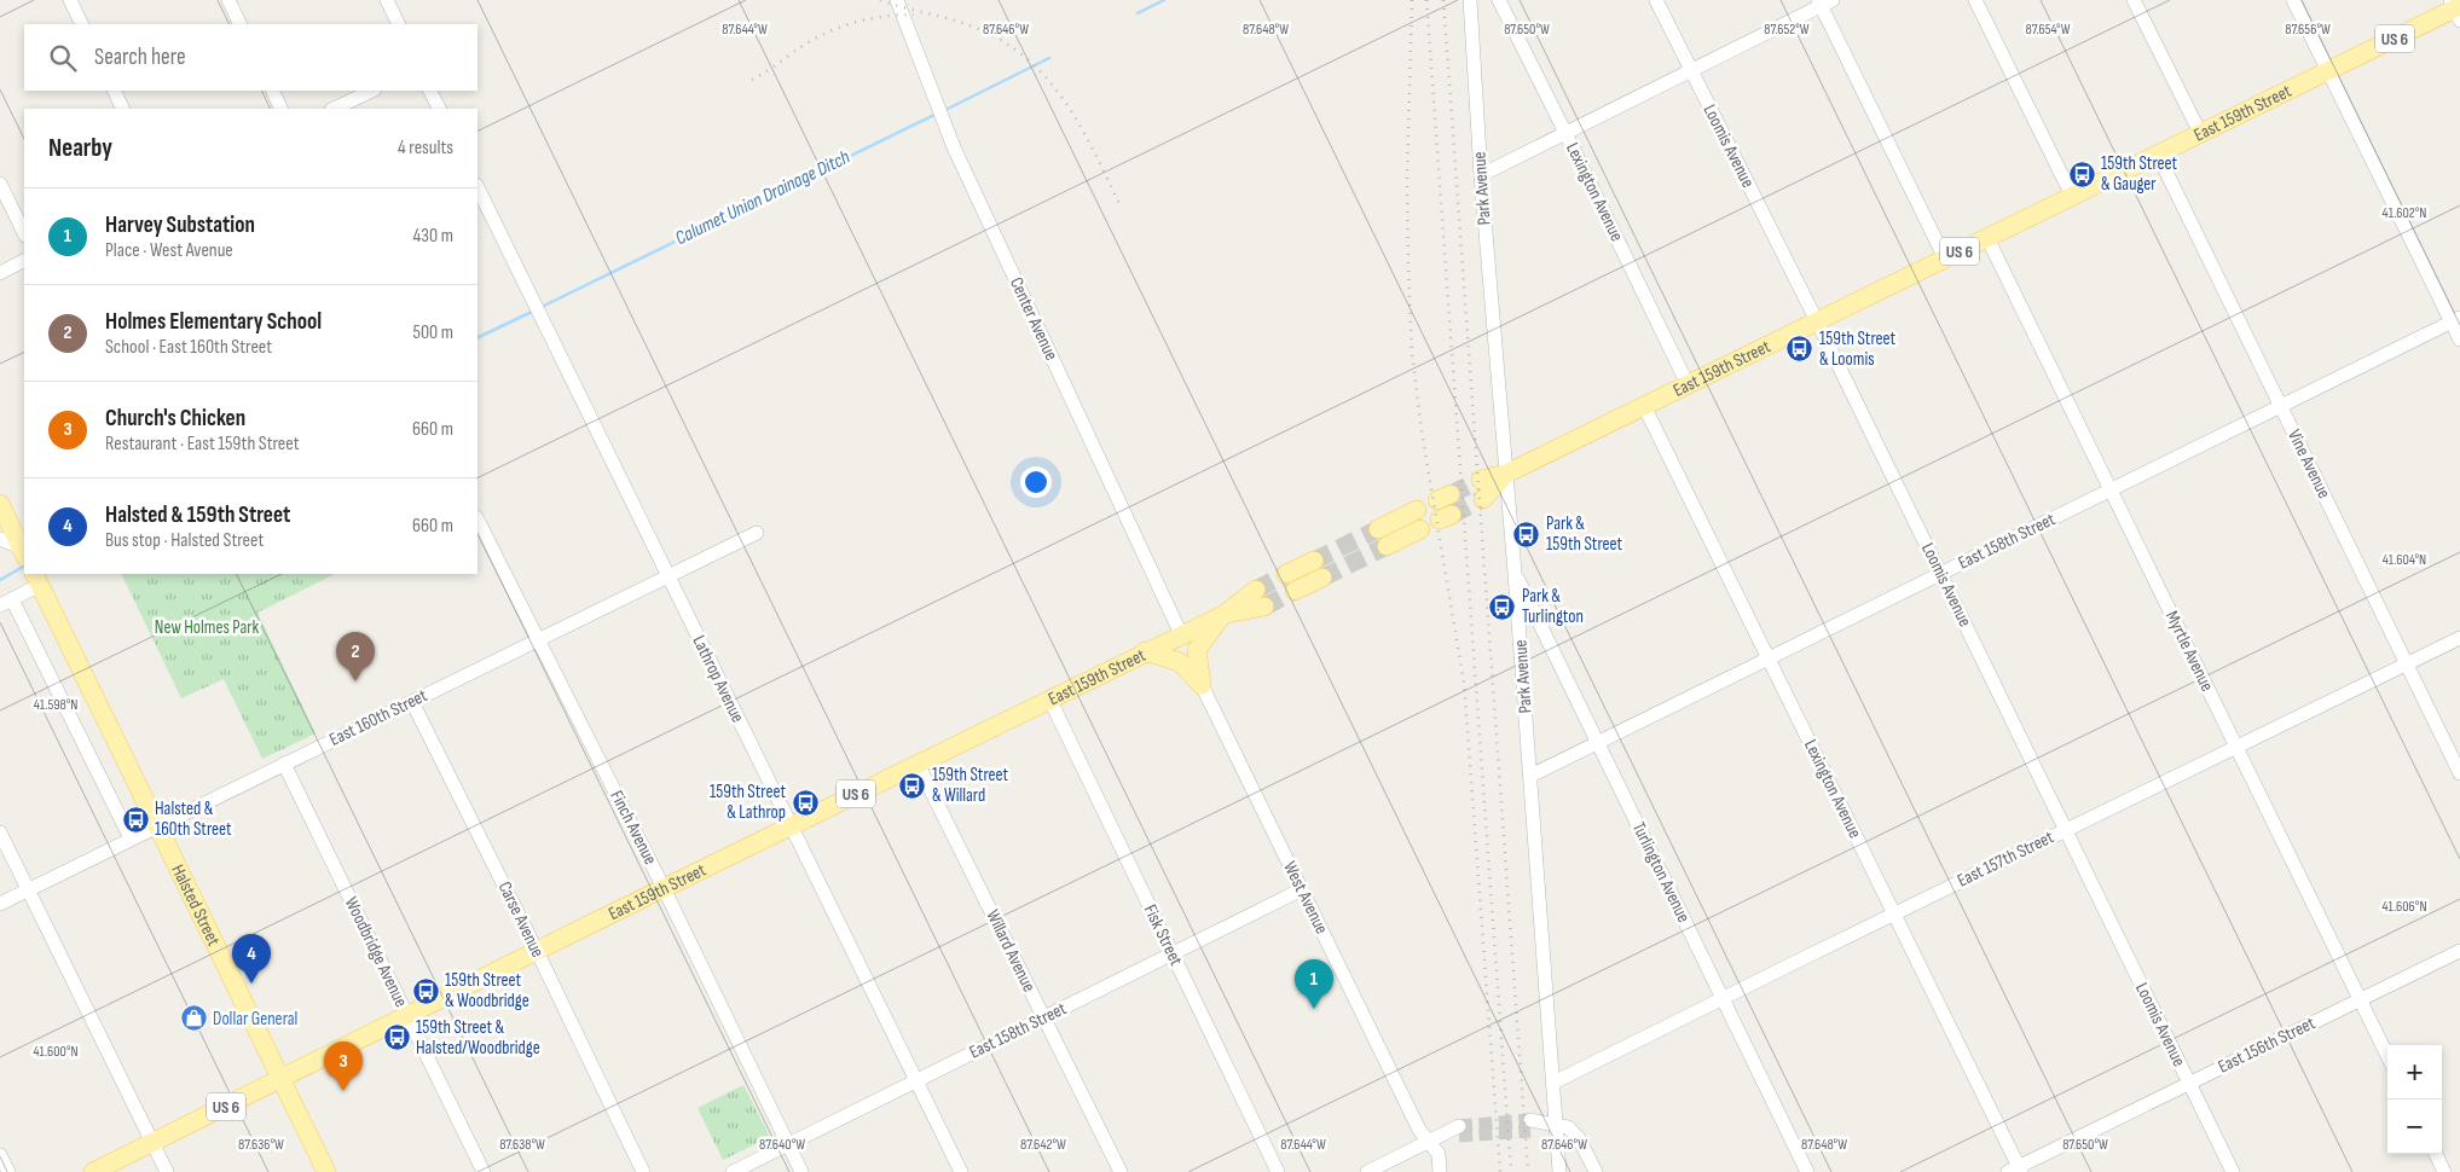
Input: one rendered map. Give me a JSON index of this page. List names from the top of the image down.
{
  "streets": {
    "main road": ["US 6", "East 159th Street", "Halsted Street"],
    "street": [
      "Loomis Avenue",
      "Park Avenue",
      "Lexington Avenue",
      "Center Avenue",
      "Vine Avenue",
      "East 158th Street",
      "Myrtle Avenue",
      "Lathrop Avenue",
      "East 160th Street",
      "Finch Avenue",
      "East 157th Street",
      "Turlington Avenue",
      "West Avenue",
      "Carse Avenue",
      "Fisk Street",
      "Willard Avenue",
      "Woodbridge Avenue",
      "East 156th Street"
    ]
  },
  "crossings": [
    ["US 6", "East 159th Street"],
    ["East 159th Street", "Loomis Avenue"],
    ["East 159th Street", "Park Avenue"],
    ["East 159th Street", "Lexington Avenue"],
    ["East 159th Street", "Center Avenue"],
    ["East 159th Street", "Vine Avenue"],
    ["East 159th Street", "Myrtle Avenue"],
    ["East 159th Street", "Lathrop Avenue"],
    ["East 159th Street", "Finch Avenue"],
    ["East 159th Street", "Halsted Street"],
    ["East 159th Street", "Carse Avenue"],
    ["East 159th Street", "Fisk Street"],
    ["East 159th Street", "Willard Avenue"],
    ["East 159th Street", "Woodbridge Avenue"],
    ["Loomis Avenue", "East 158th Street"],
    ["Loomis Avenue", "East 157th Street"],
    ["Loomis Avenue", "East 156th Street"],
    ["Park Avenue", "East 158th Street"],
    ["Park Avenue", "East 157th Street"],
    ["Park Avenue", "Turlington Avenue"],
    ["Lexington Avenue", "East 158th Street"],
    ["Lexington Avenue", "East 157th Street"],
    ["Lexington Avenue", "East 156th Street"],
    ["Vine Avenue", "East 158th Street"],
    ["Vine Avenue", "East 157th Street"],
    ["East 158th Street", "Myrtle Avenue"],
    ["East 158th Street", "Lathrop Avenue"],
    ["East 158th Street", "Finch Avenue"],
    ["East 158th Street", "Turlington Avenue"],
    ["East 158th Street", "West Avenue"],
    ["East 158th Street", "Fisk Street"],
    ["East 158th Street", "Willard Avenue"],
    ["Myrtle Avenue", "East 157th Street"],
    ["Myrtle Avenue", "East 156th Street"],
    ["Lathrop Avenue", "East 160th Street"],
    ["East 160th Street", "Finch Avenue"],
    ["East 160th Street", "Halsted Street"],
    ["East 160th Street", "Carse Avenue"],
    ["East 160th Street", "Woodbridge Avenue"],
    ["East 157th Street", "Turlington Avenue"]
  ],
  "water": ["Calumet Union Drainage Ditch"],
  "parks": ["New Holmes Park"],
  "places": {
    "bus stop": [
      "159th Street & Gauger",
      "159th Street & Loomis",
      "Park & 159th Street",
      "Park & Turlington",
      "159th Street & Willard",
      "159th Street & Lathrop",
      "Halsted & 160th Street",
      "159th Street & Woodbridge",
      "159th Street & Halsted/Woodbridge"
    ],
    "shop": ["Dollar General"]
  },
  "page": {
    "search": "Search here",
    "heading": ["Nearby", "4 results"],
    "list": [
      {
        "mark": "1",
        "name": "Harvey Substation",
        "note": "Place · West Avenue",
        "value": "430 m"
      },
      {
        "mark": "2",
        "name": "Holmes Elementary School",
        "note": "School · East 160th Street",
        "value": "500 m"
      },
      {
        "mark": "3",
        "name": "Church's Chicken",
        "note": "Restaurant · East 159th Street",
        "value": "660 m"
      },
      {
        "mark": "4",
        "name": "Halsted & 159th Street",
        "note": "Bus stop · Halsted Street",
        "value": "660 m"
      }
    ],
    "pins": [
      "2",
      "4",
      "1",
      "3"
    ],
    "map_buttons": ["+", "−"]
  },
  "coordinates": [
    "87.644°W",
    "87.646°W",
    "87.648°W",
    "87.650°W",
    "87.652°W",
    "87.654°W",
    "87.656°W",
    "41.602°N",
    "41.604°N",
    "41.598°N",
    "41.606°N",
    "41.600°N",
    "87.636°W",
    "87.638°W",
    "87.640°W",
    "87.642°W"
  ]
}
